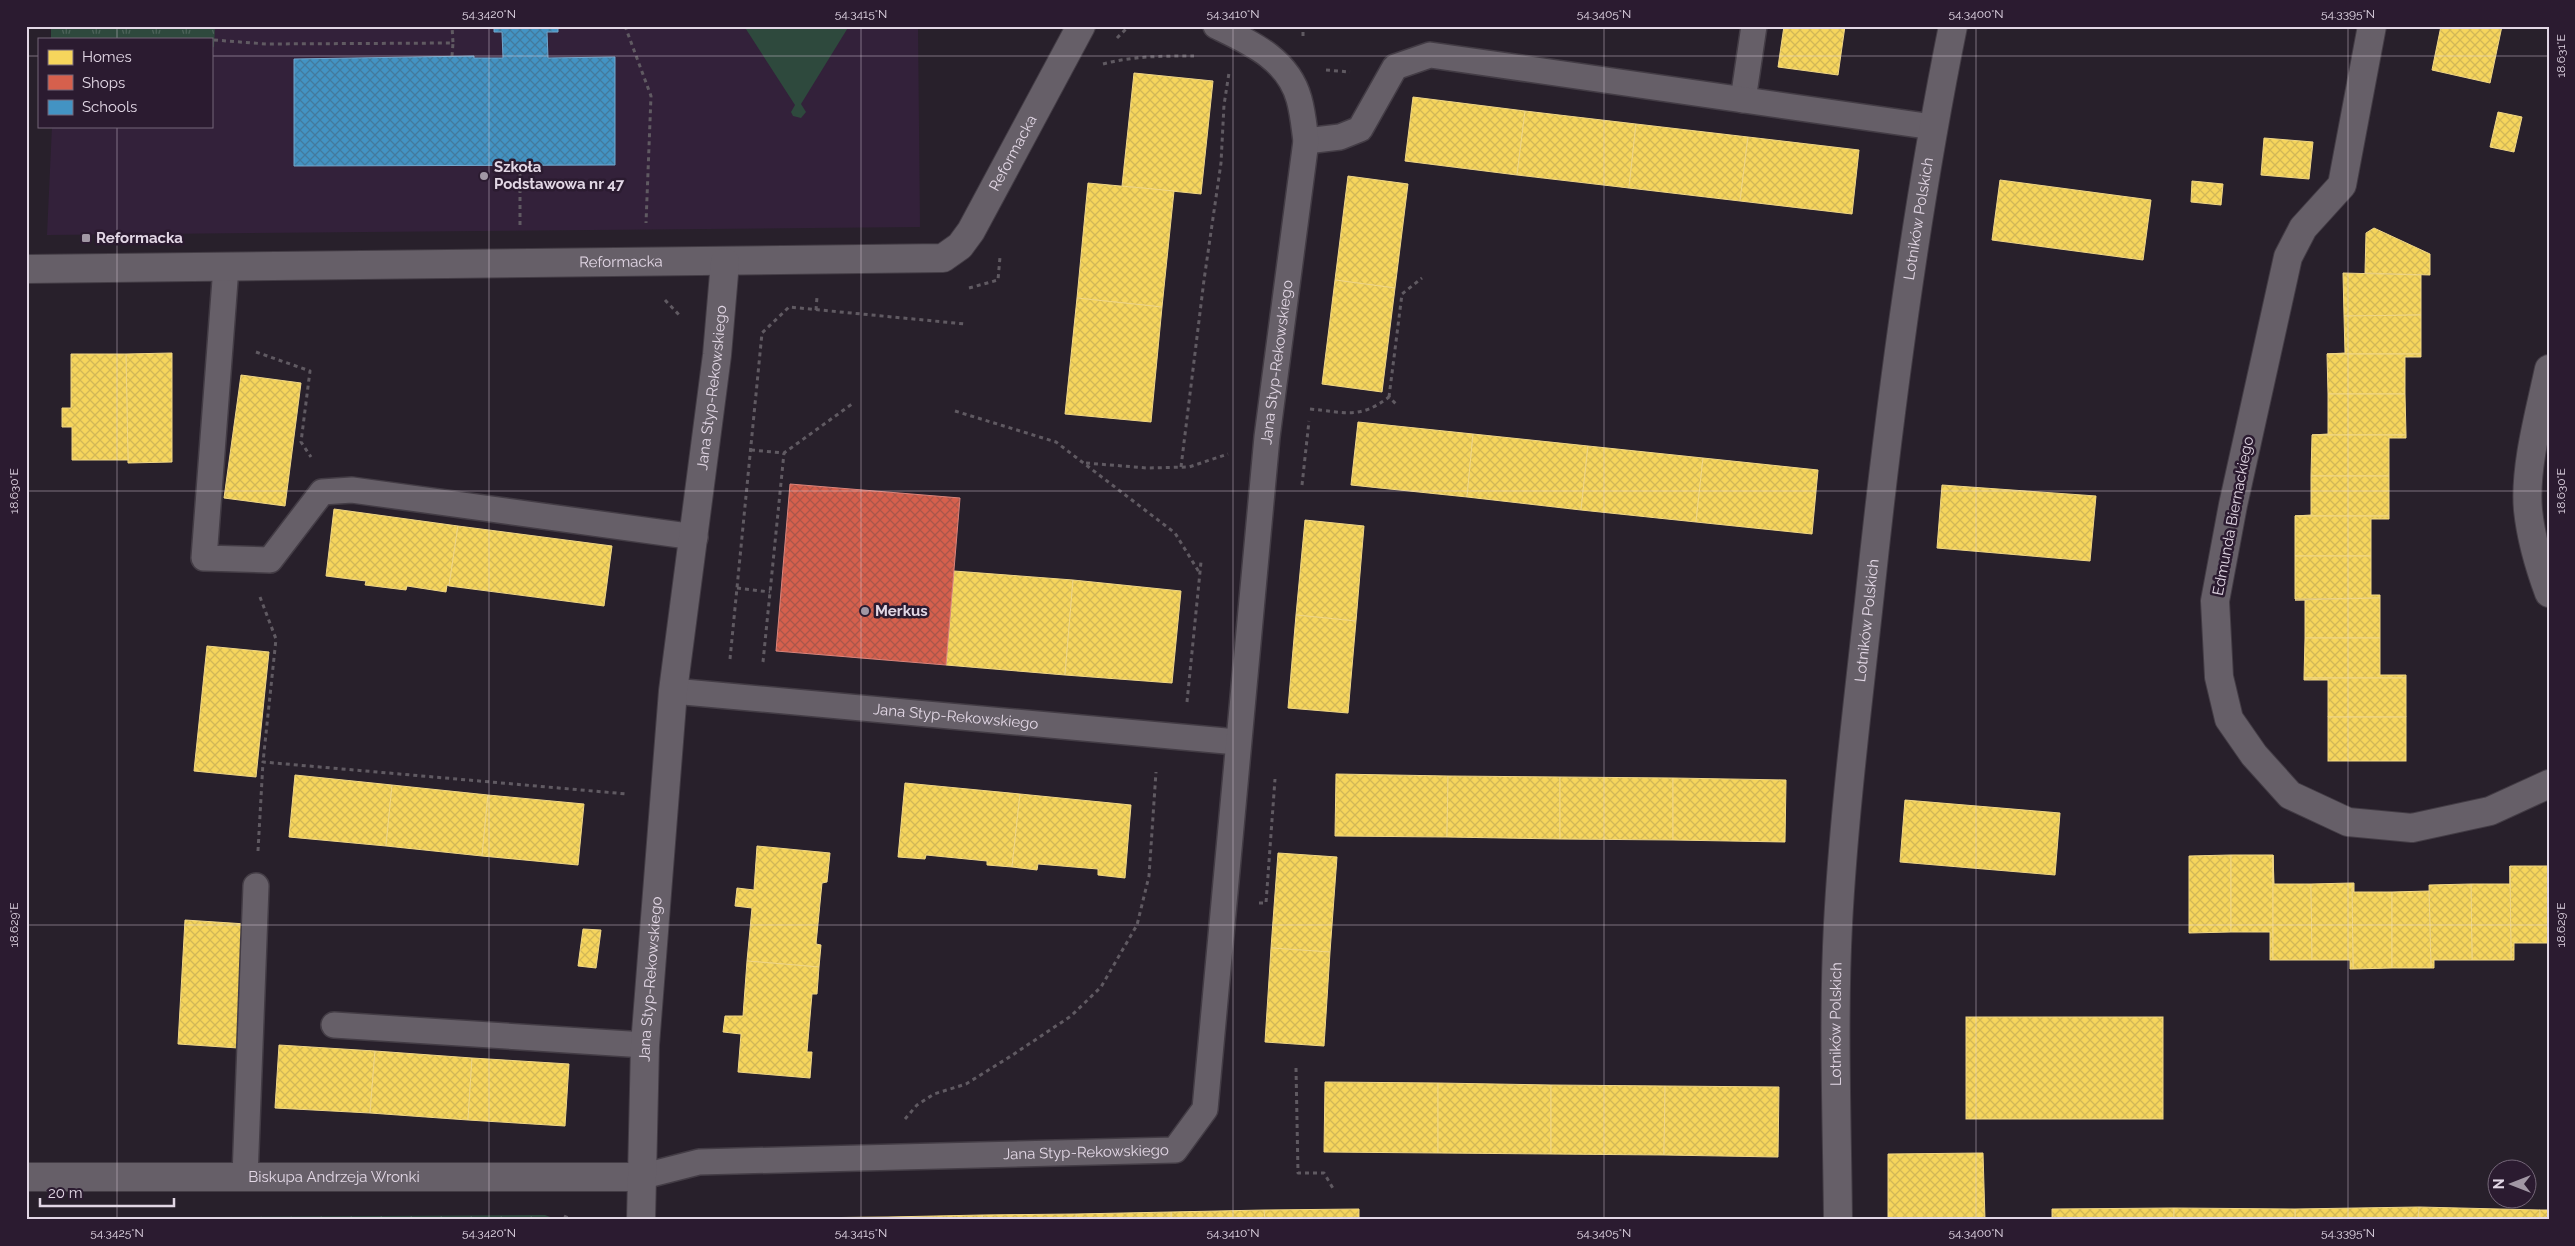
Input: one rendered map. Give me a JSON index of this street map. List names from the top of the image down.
{
  "streets": {
    "street": [
      "Reformacka",
      "Lotników Polskich",
      "Jana Styp-Rekowskiego",
      "Edmunda Biernackiego",
      "Biskupa Andrzeja Wronki"
    ]
  },
  "crossings": [
    ["Reformacka", "Jana Styp-Rekowskiego"],
    ["Jana Styp-Rekowskiego", "Biskupa Andrzeja Wronki"]
  ],
  "places": {
    "other": ["Szkoła Podstawowa nr 47", "Merkus"],
    "transit": ["Reformacka"]
  },
  "legend": ["Homes", "Shops", "Schools"],
  "scale_bar": "20 m",
  "north": "left",
  "coordinates": [
    "54.3420°N",
    "54.3415°N",
    "54.3410°N",
    "54.3405°N",
    "54.3400°N",
    "54.3395°N",
    "18.631°E",
    "18.630°E",
    "18.629°E",
    "54.3425°N"
  ]
}
